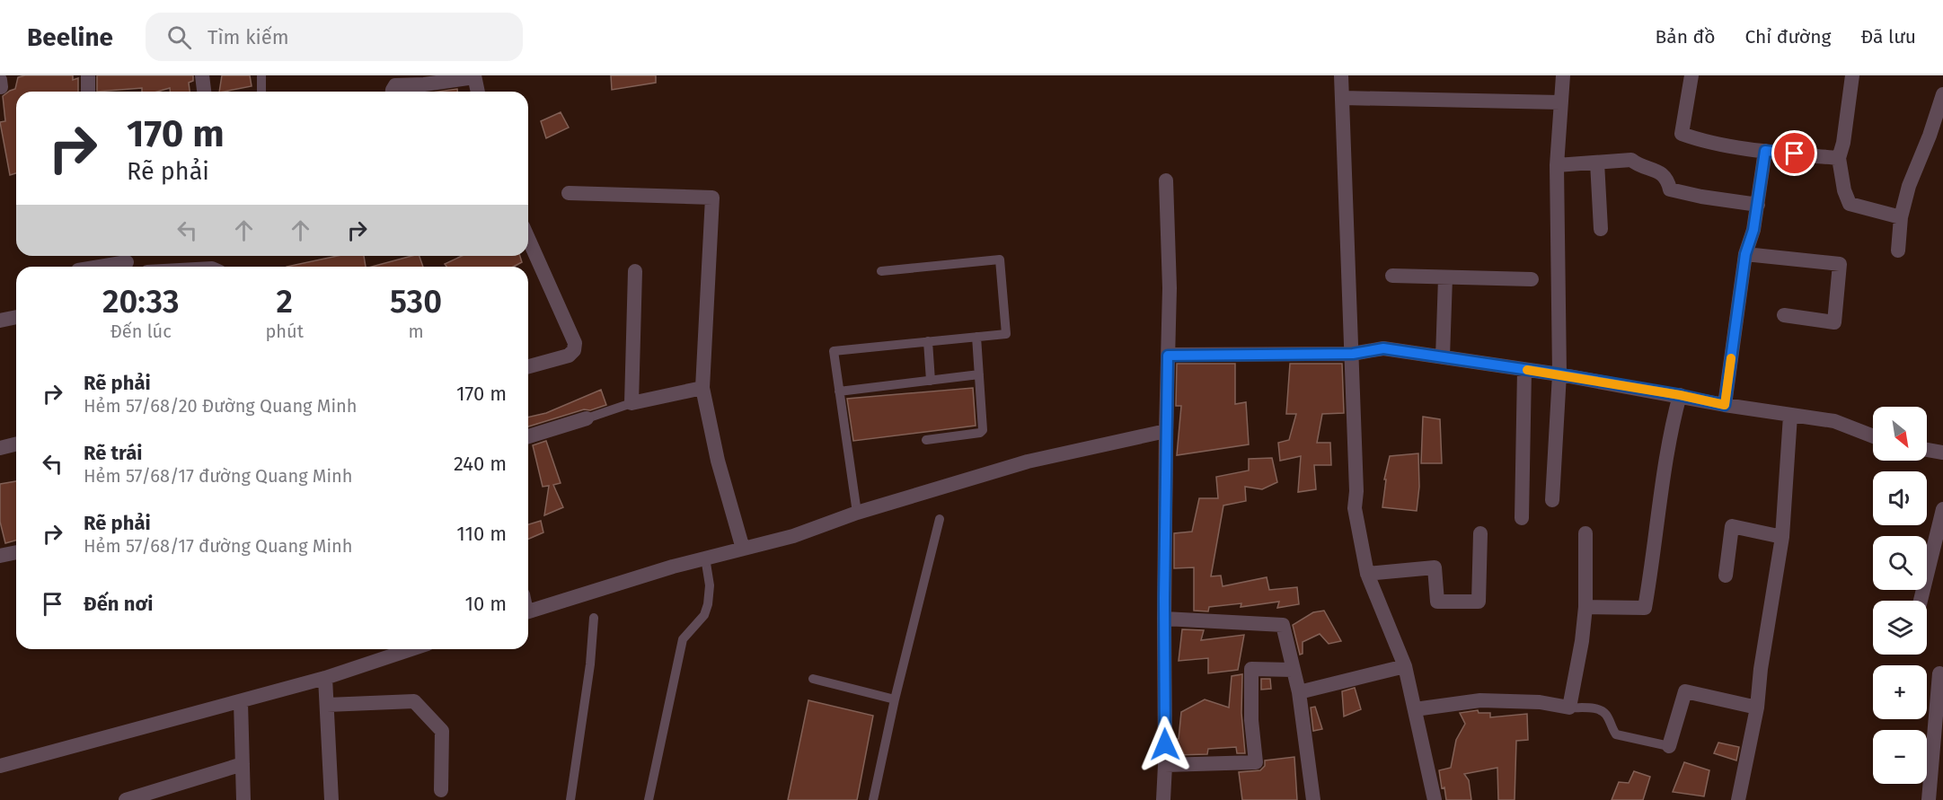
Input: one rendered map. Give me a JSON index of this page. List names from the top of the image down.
{
  "north": "bottom right",
  "page": {
    "header": "Beeline",
    "search": "Tìm kiếm",
    "nav": ["Bản đồ", "Chỉ đường", "Đã lưu"],
    "turn": ["170 m", "Rẽ phải"],
    "eta": [
      "20:33",
      "Đến lúc",
      "2",
      "phút",
      "530",
      "m"
    ],
    "list": [
      {
        "name": "Rẽ phải",
        "note": "Hẻm 57/68/20 Đường Quang Minh",
        "value": "170 m"
      },
      {
        "name": "Rẽ trái",
        "note": "Hẻm 57/68/17 đường Quang Minh",
        "value": "240 m"
      },
      {
        "name": "Rẽ phải",
        "note": "Hẻm 57/68/17 đường Quang Minh",
        "value": "110 m"
      },
      {
        "name": "Đến nơi",
        "value": "10 m"
      }
    ],
    "map_buttons": ["+", "−"]
  }
}
